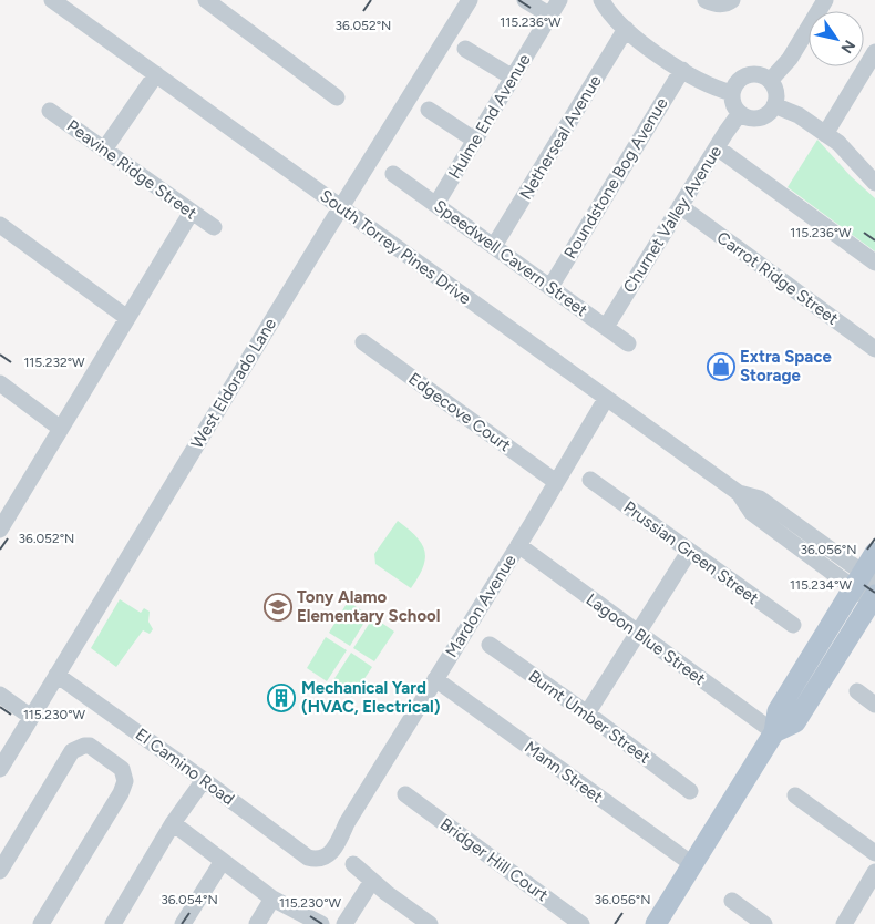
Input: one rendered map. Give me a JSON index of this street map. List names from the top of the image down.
{
  "streets": {
    "street": [
      "Hulme End Avenue",
      "Netherseal Avenue",
      "Peavine Ridge Street",
      "Roundstone Bog Avenue",
      "Churnet Valley Avenue",
      "South Torrey Pines Drive",
      "Speedwell Cavern Street",
      "Carrot Ridge Street",
      "West Eldorado Lane",
      "Edgecove Court",
      "Prussian Green Street",
      "Mardon Avenue",
      "Lagoon Blue Street",
      "Burnt Umber Street",
      "El Camino Road",
      "Mann Street",
      "Bridger Hill Court"
    ]
  },
  "crossings": [
    ["Hulme End Avenue", "Speedwell Cavern Street"],
    ["Netherseal Avenue", "Speedwell Cavern Street"],
    ["Roundstone Bog Avenue", "Speedwell Cavern Street"],
    ["Churnet Valley Avenue", "Speedwell Cavern Street"],
    ["Churnet Valley Avenue", "Carrot Ridge Street"],
    ["South Torrey Pines Drive", "West Eldorado Lane"],
    ["South Torrey Pines Drive", "Mardon Avenue"],
    ["West Eldorado Lane", "El Camino Road"],
    ["Edgecove Court", "Mardon Avenue"],
    ["Mardon Avenue", "Lagoon Blue Street"],
    ["Mardon Avenue", "El Camino Road"],
    ["Mardon Avenue", "Mann Street"]
  ],
  "places": {
    "shop": ["Extra Space Storage"],
    "school or university": ["Tony Alamo Elementary School"],
    "building": ["Mechanical Yard (HVAC, Electrical)"]
  },
  "north": "bottom right",
  "coordinates": [
    "115.236°W",
    "36.052°N",
    "115.232°W",
    "36.056°N",
    "115.234°W",
    "115.230°W",
    "36.054°N"
  ]
}
